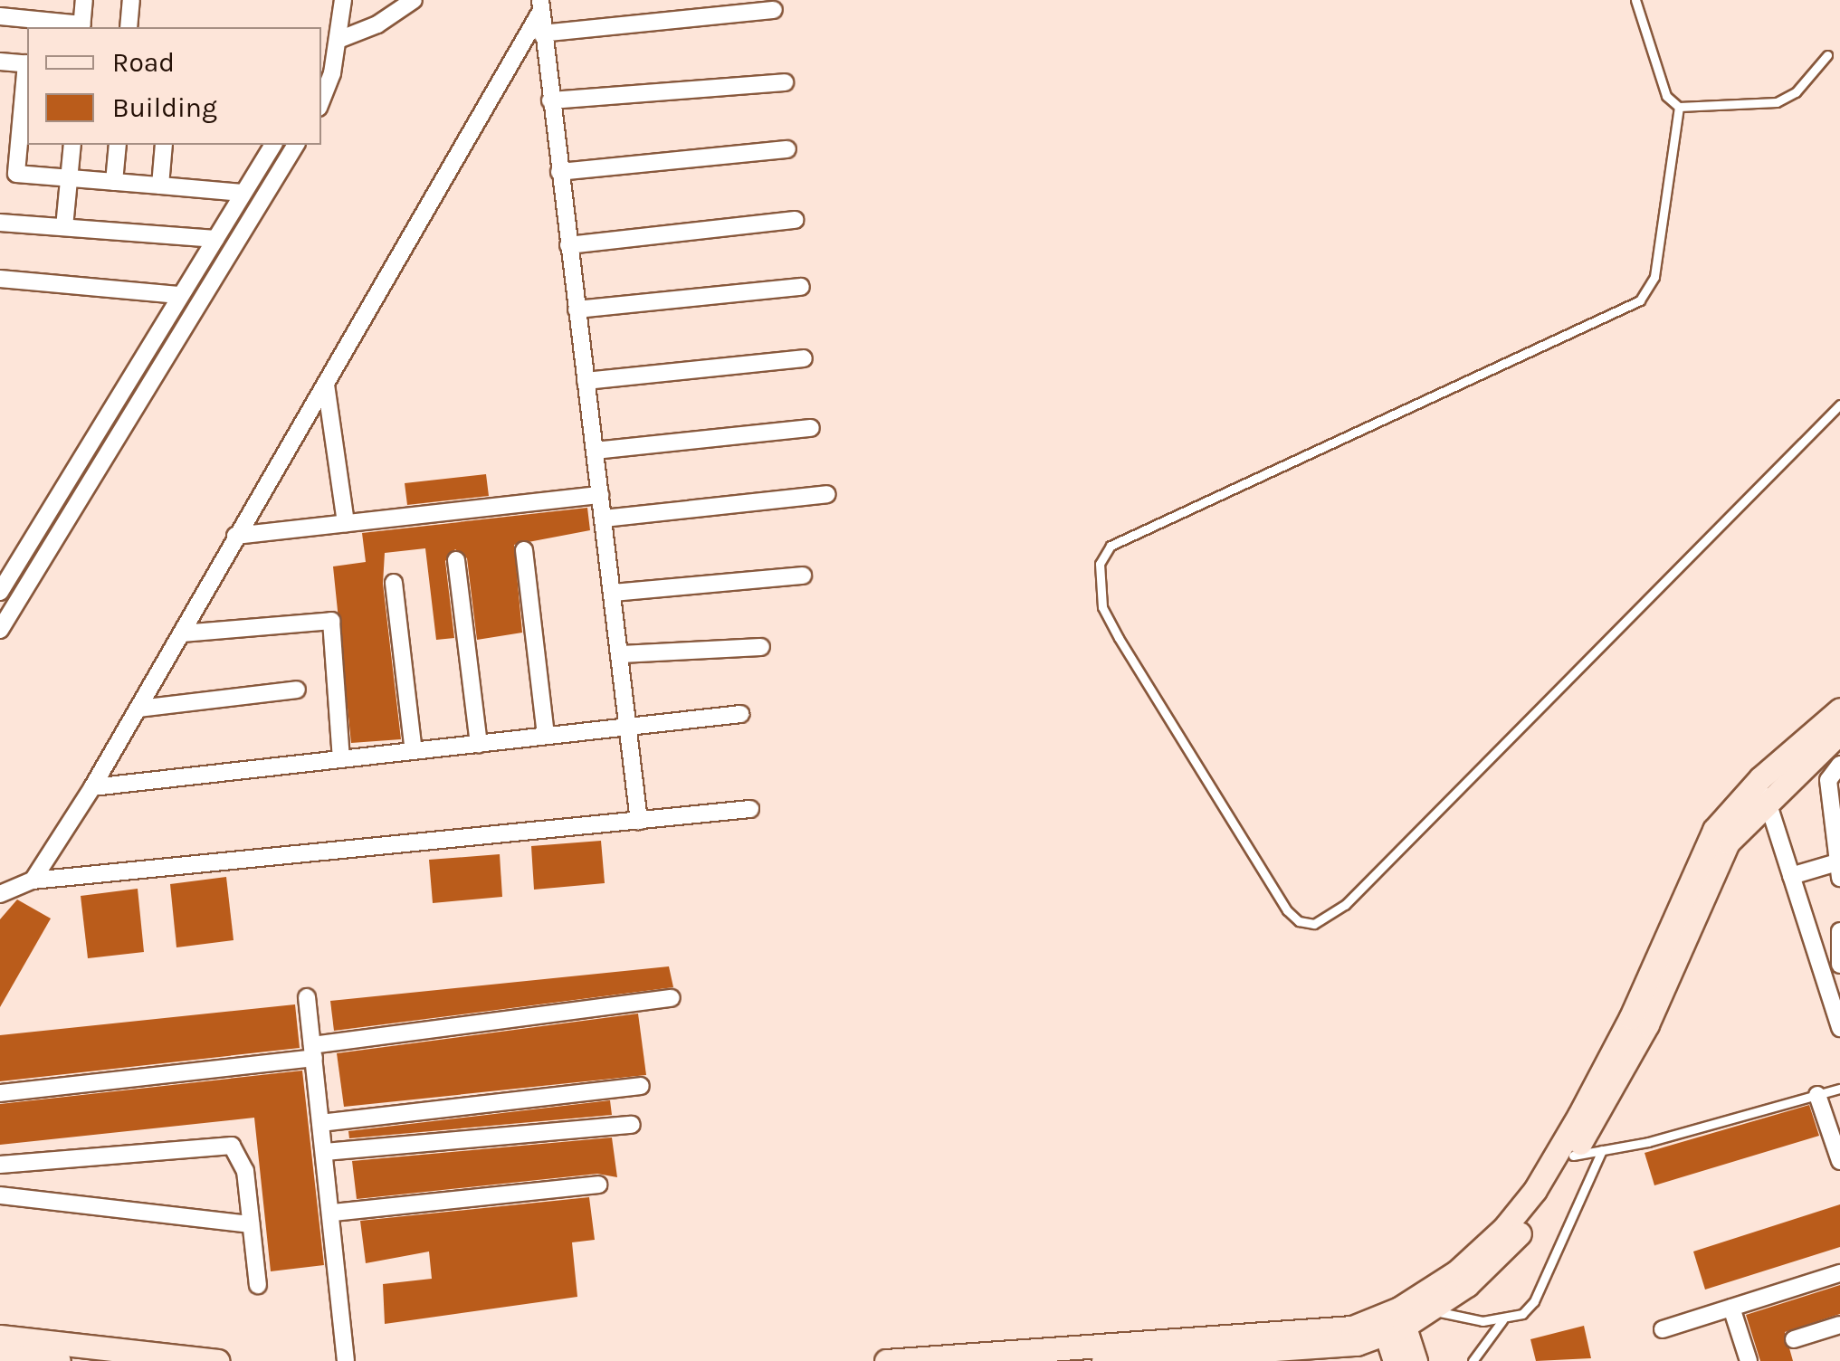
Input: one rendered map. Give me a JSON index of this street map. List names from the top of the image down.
{
  "legend": ["Road", "Building"]
}
